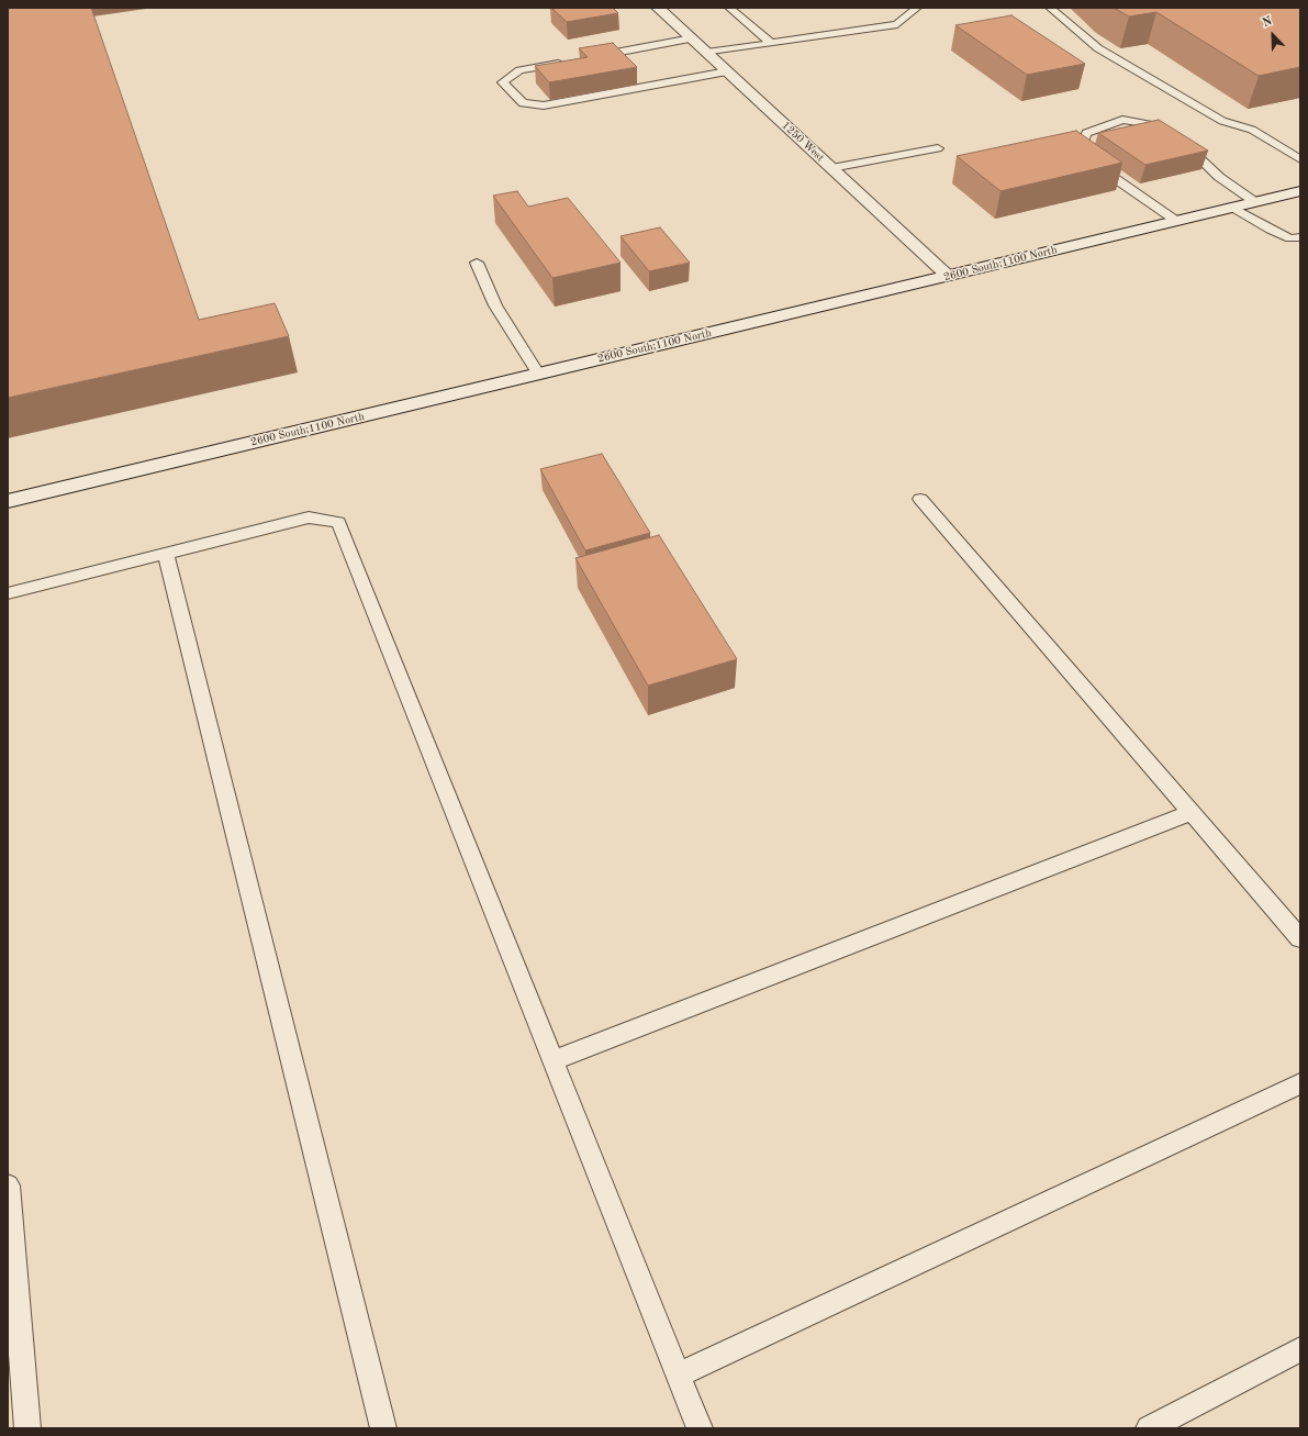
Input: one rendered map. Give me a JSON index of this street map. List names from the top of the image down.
{
  "streets": {
    "main road": ["1250 West", "2600 South;1100 North"]
  },
  "crossings": [
    ["1250 West", "2600 South;1100 North"]
  ],
  "north": "top left"
}
